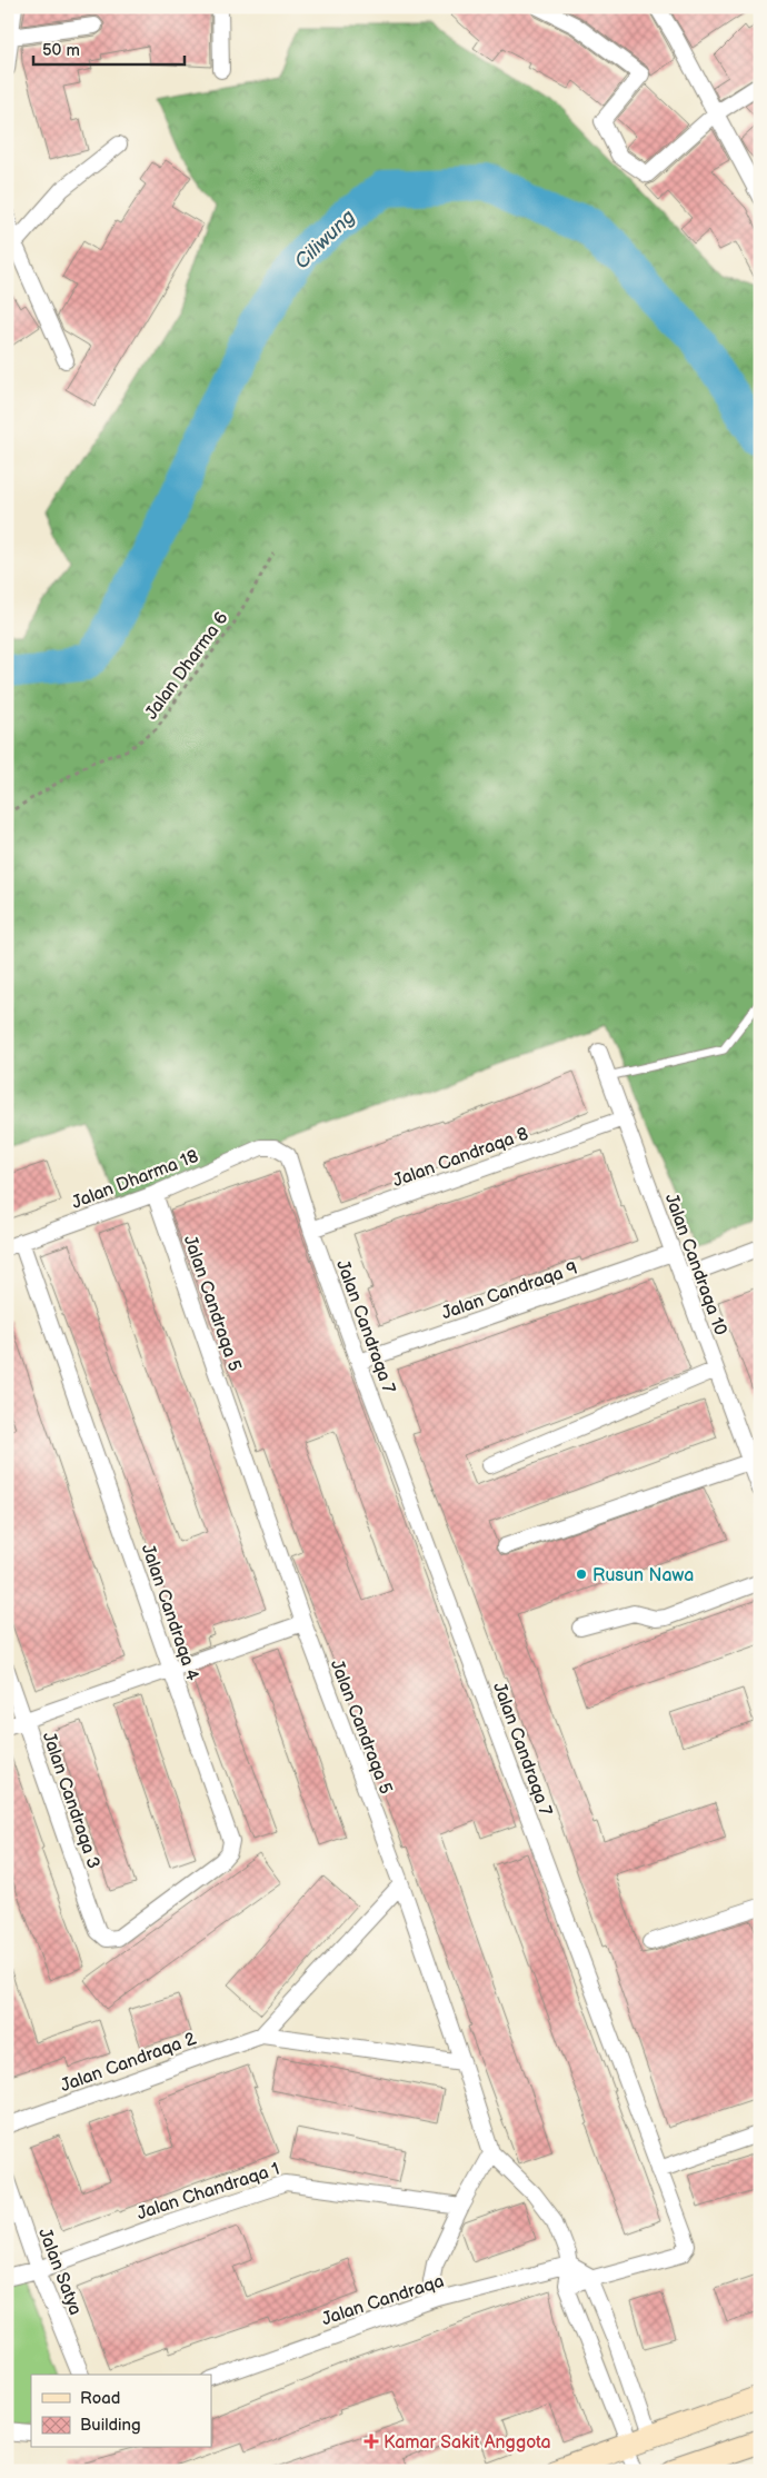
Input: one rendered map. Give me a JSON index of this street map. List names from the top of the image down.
{
  "streets": {
    "street": [
      "Jalan Candraqa 8",
      "Jalan Dharma 18",
      "Jalan Candraqa 10",
      "Jalan Candraqa 9",
      "Jalan Candraqa 5",
      "Jalan Candraqa 7",
      "Jalan Candraqa 4",
      "Jalan Candraqa 3",
      "Jalan Candraqa 2",
      "Jalan Chandraqa 1",
      "Jalan Satya",
      "Jalan Candraqa"
    ],
    "path": ["Jalan Dharma 6"]
  },
  "crossings": [
    ["Jalan Candraqa 8", "Jalan Candraqa 10"],
    ["Jalan Candraqa 8", "Jalan Candraqa 7"],
    ["Jalan Dharma 18", "Jalan Candraqa 5"],
    ["Jalan Dharma 18", "Jalan Candraqa 7"],
    ["Jalan Dharma 18", "Jalan Candraqa 4"],
    ["Jalan Candraqa 10", "Jalan Candraqa 9"],
    ["Jalan Candraqa 9", "Jalan Candraqa 7"],
    ["Jalan Candraqa 5", "Jalan Candraqa 2"],
    ["Jalan Candraqa 5", "Jalan Candraqa"],
    ["Jalan Candraqa 4", "Jalan Candraqa 3"],
    ["Jalan Chandraqa 1", "Jalan Satya"]
  ],
  "water": ["Ciliwung"],
  "places": {
    "other": ["Rusun Nawa"],
    "health": ["Kamar Sakit Anggota"]
  },
  "legend": ["Road", "Building"],
  "scale_bar": "50 m"
}
